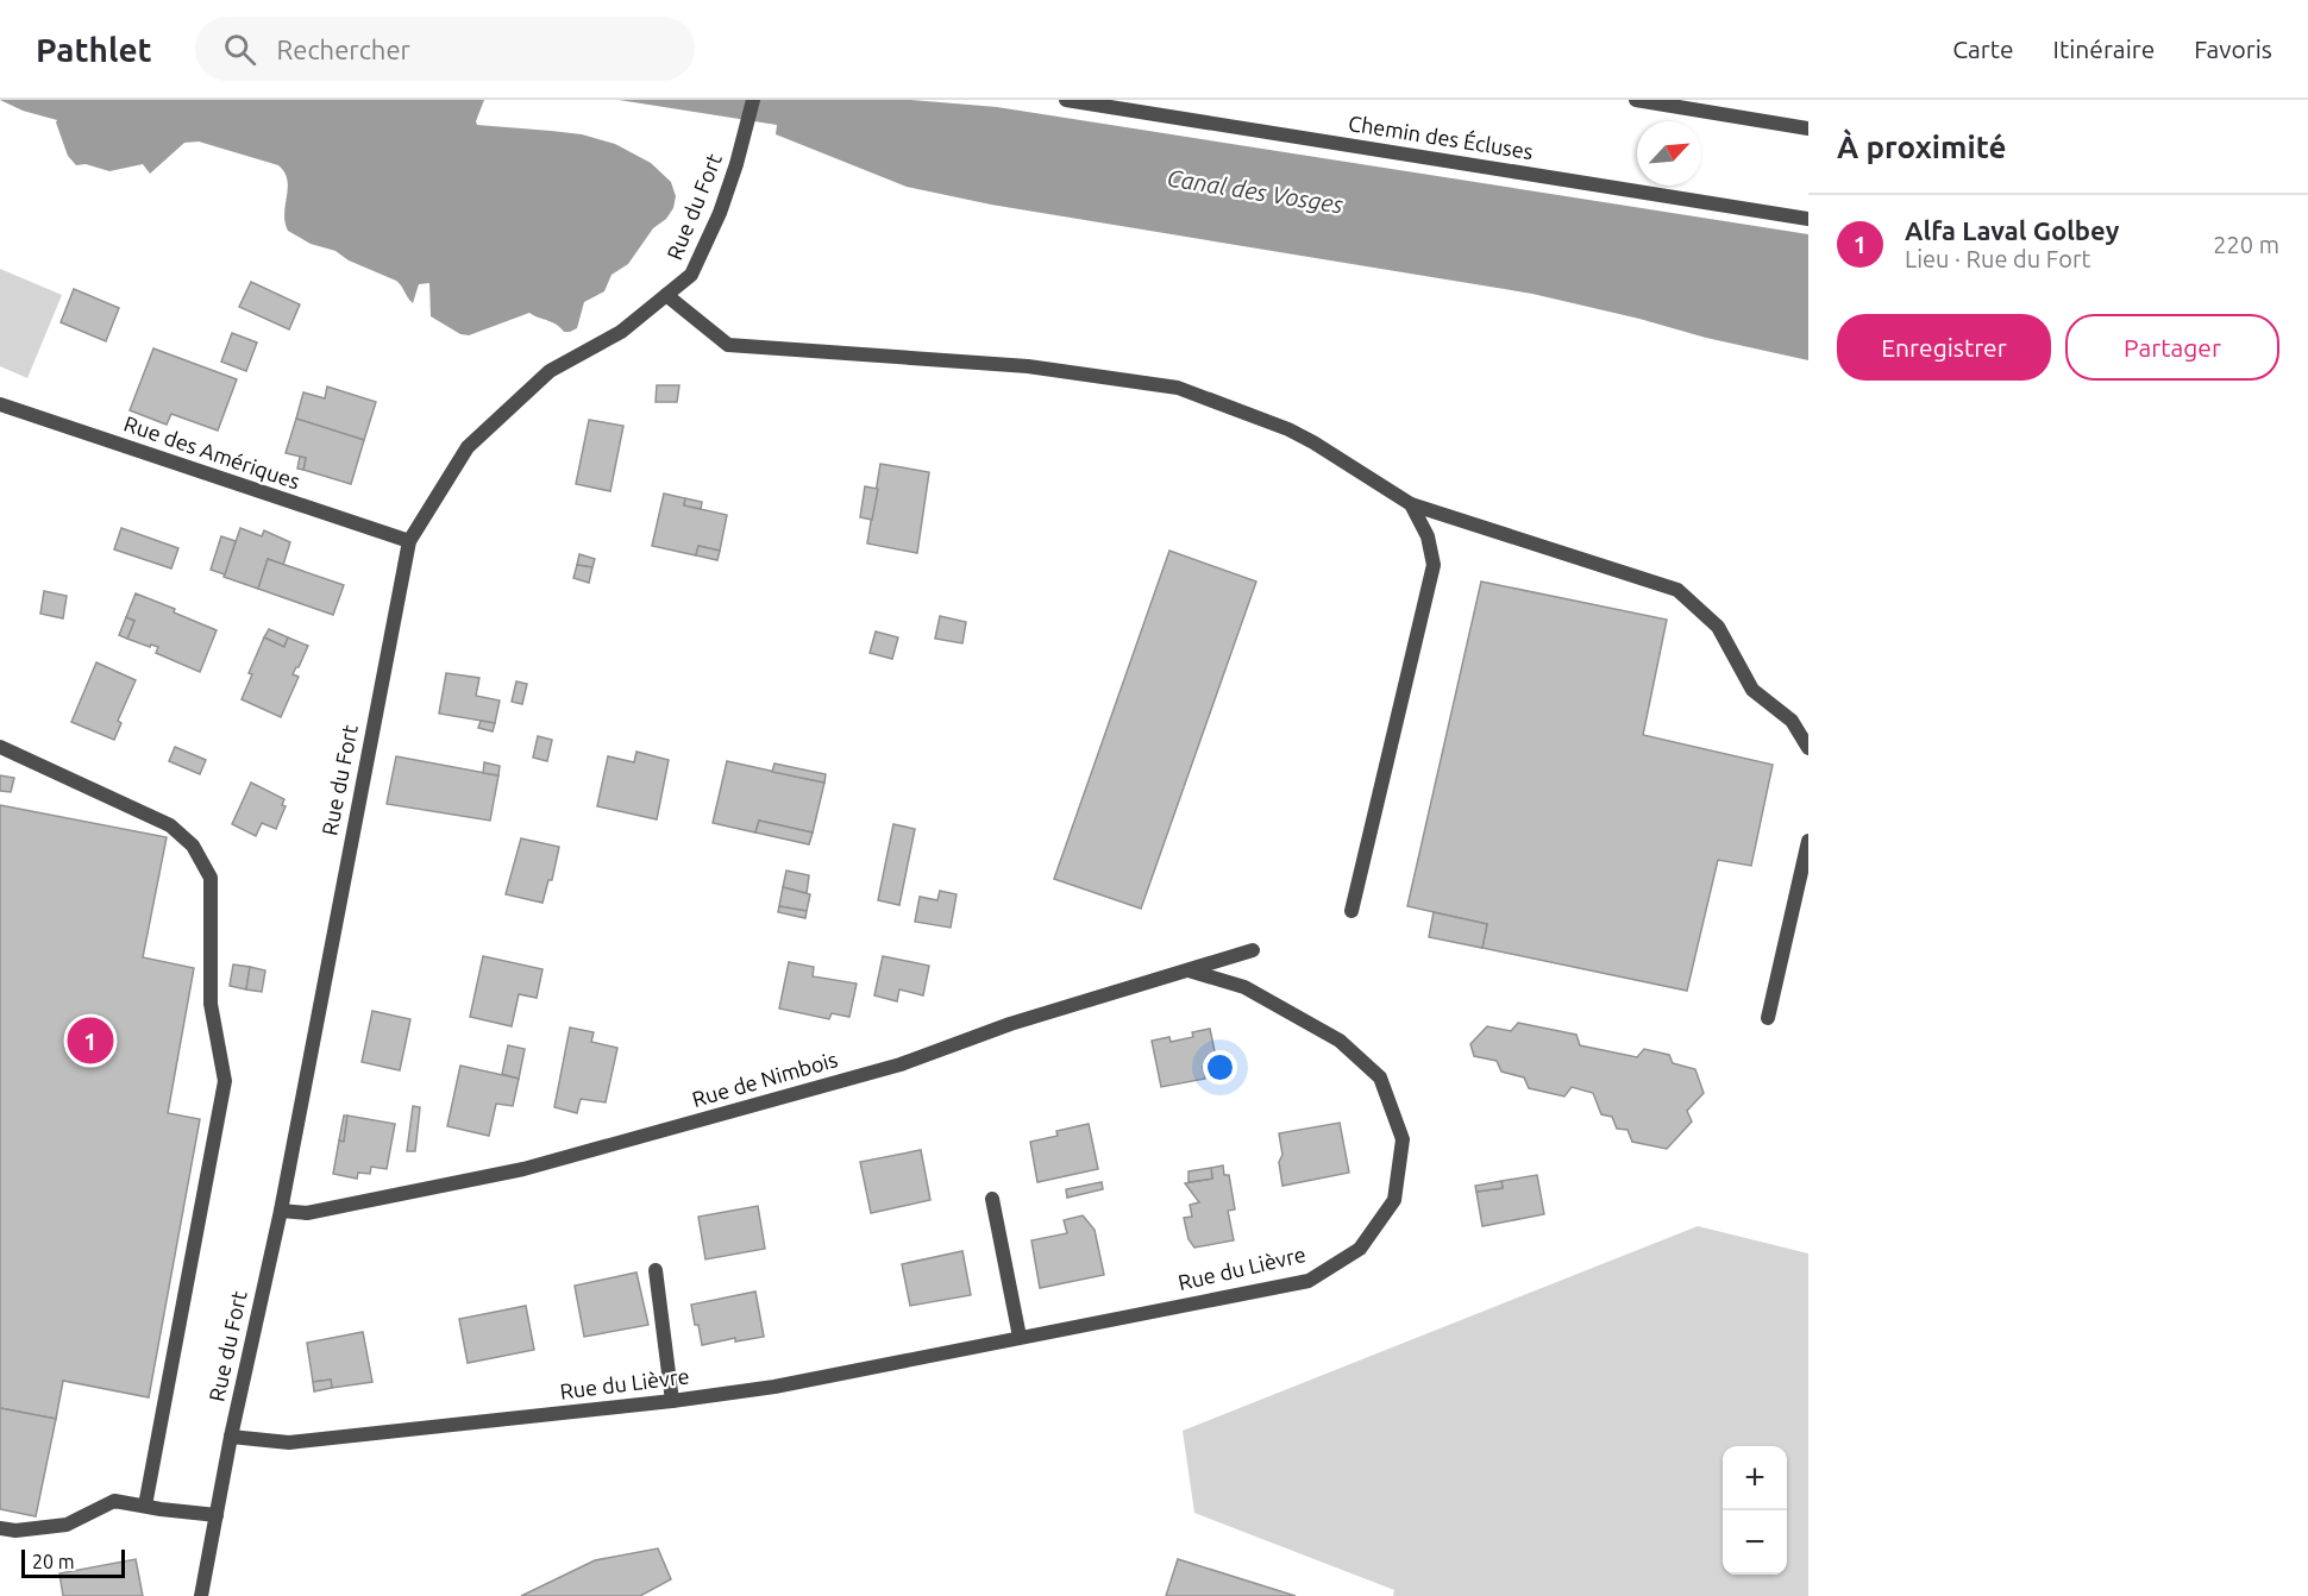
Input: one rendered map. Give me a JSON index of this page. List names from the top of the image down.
{
  "streets": {
    "street": [
      "Chemin des Écluses",
      "Rue du Fort",
      "Rue des Amériques",
      "Rue de Nimbois",
      "Rue du Lièvre"
    ]
  },
  "crossings": [
    ["Rue du Fort", "Rue des Amériques"],
    ["Rue du Fort", "Rue de Nimbois"],
    ["Rue du Fort", "Rue du Lièvre"],
    ["Rue de Nimbois", "Rue du Lièvre"]
  ],
  "water": ["Canal des Vosges"],
  "scale_bar": "20 m",
  "north": "top right",
  "page": {
    "header": "Pathlet",
    "search": "Rechercher",
    "nav": ["Carte", "Itinéraire", "Favoris"],
    "heading": "À proximité",
    "list": [
      {
        "mark": "1",
        "name": "Alfa Laval Golbey",
        "note": "Lieu · Rue du Fort",
        "value": "220 m"
      }
    ],
    "buttons": ["Enregistrer", "Partager"],
    "pins": "1",
    "map_buttons": ["+", "−"],
    "scale": "20 m"
  }
}
